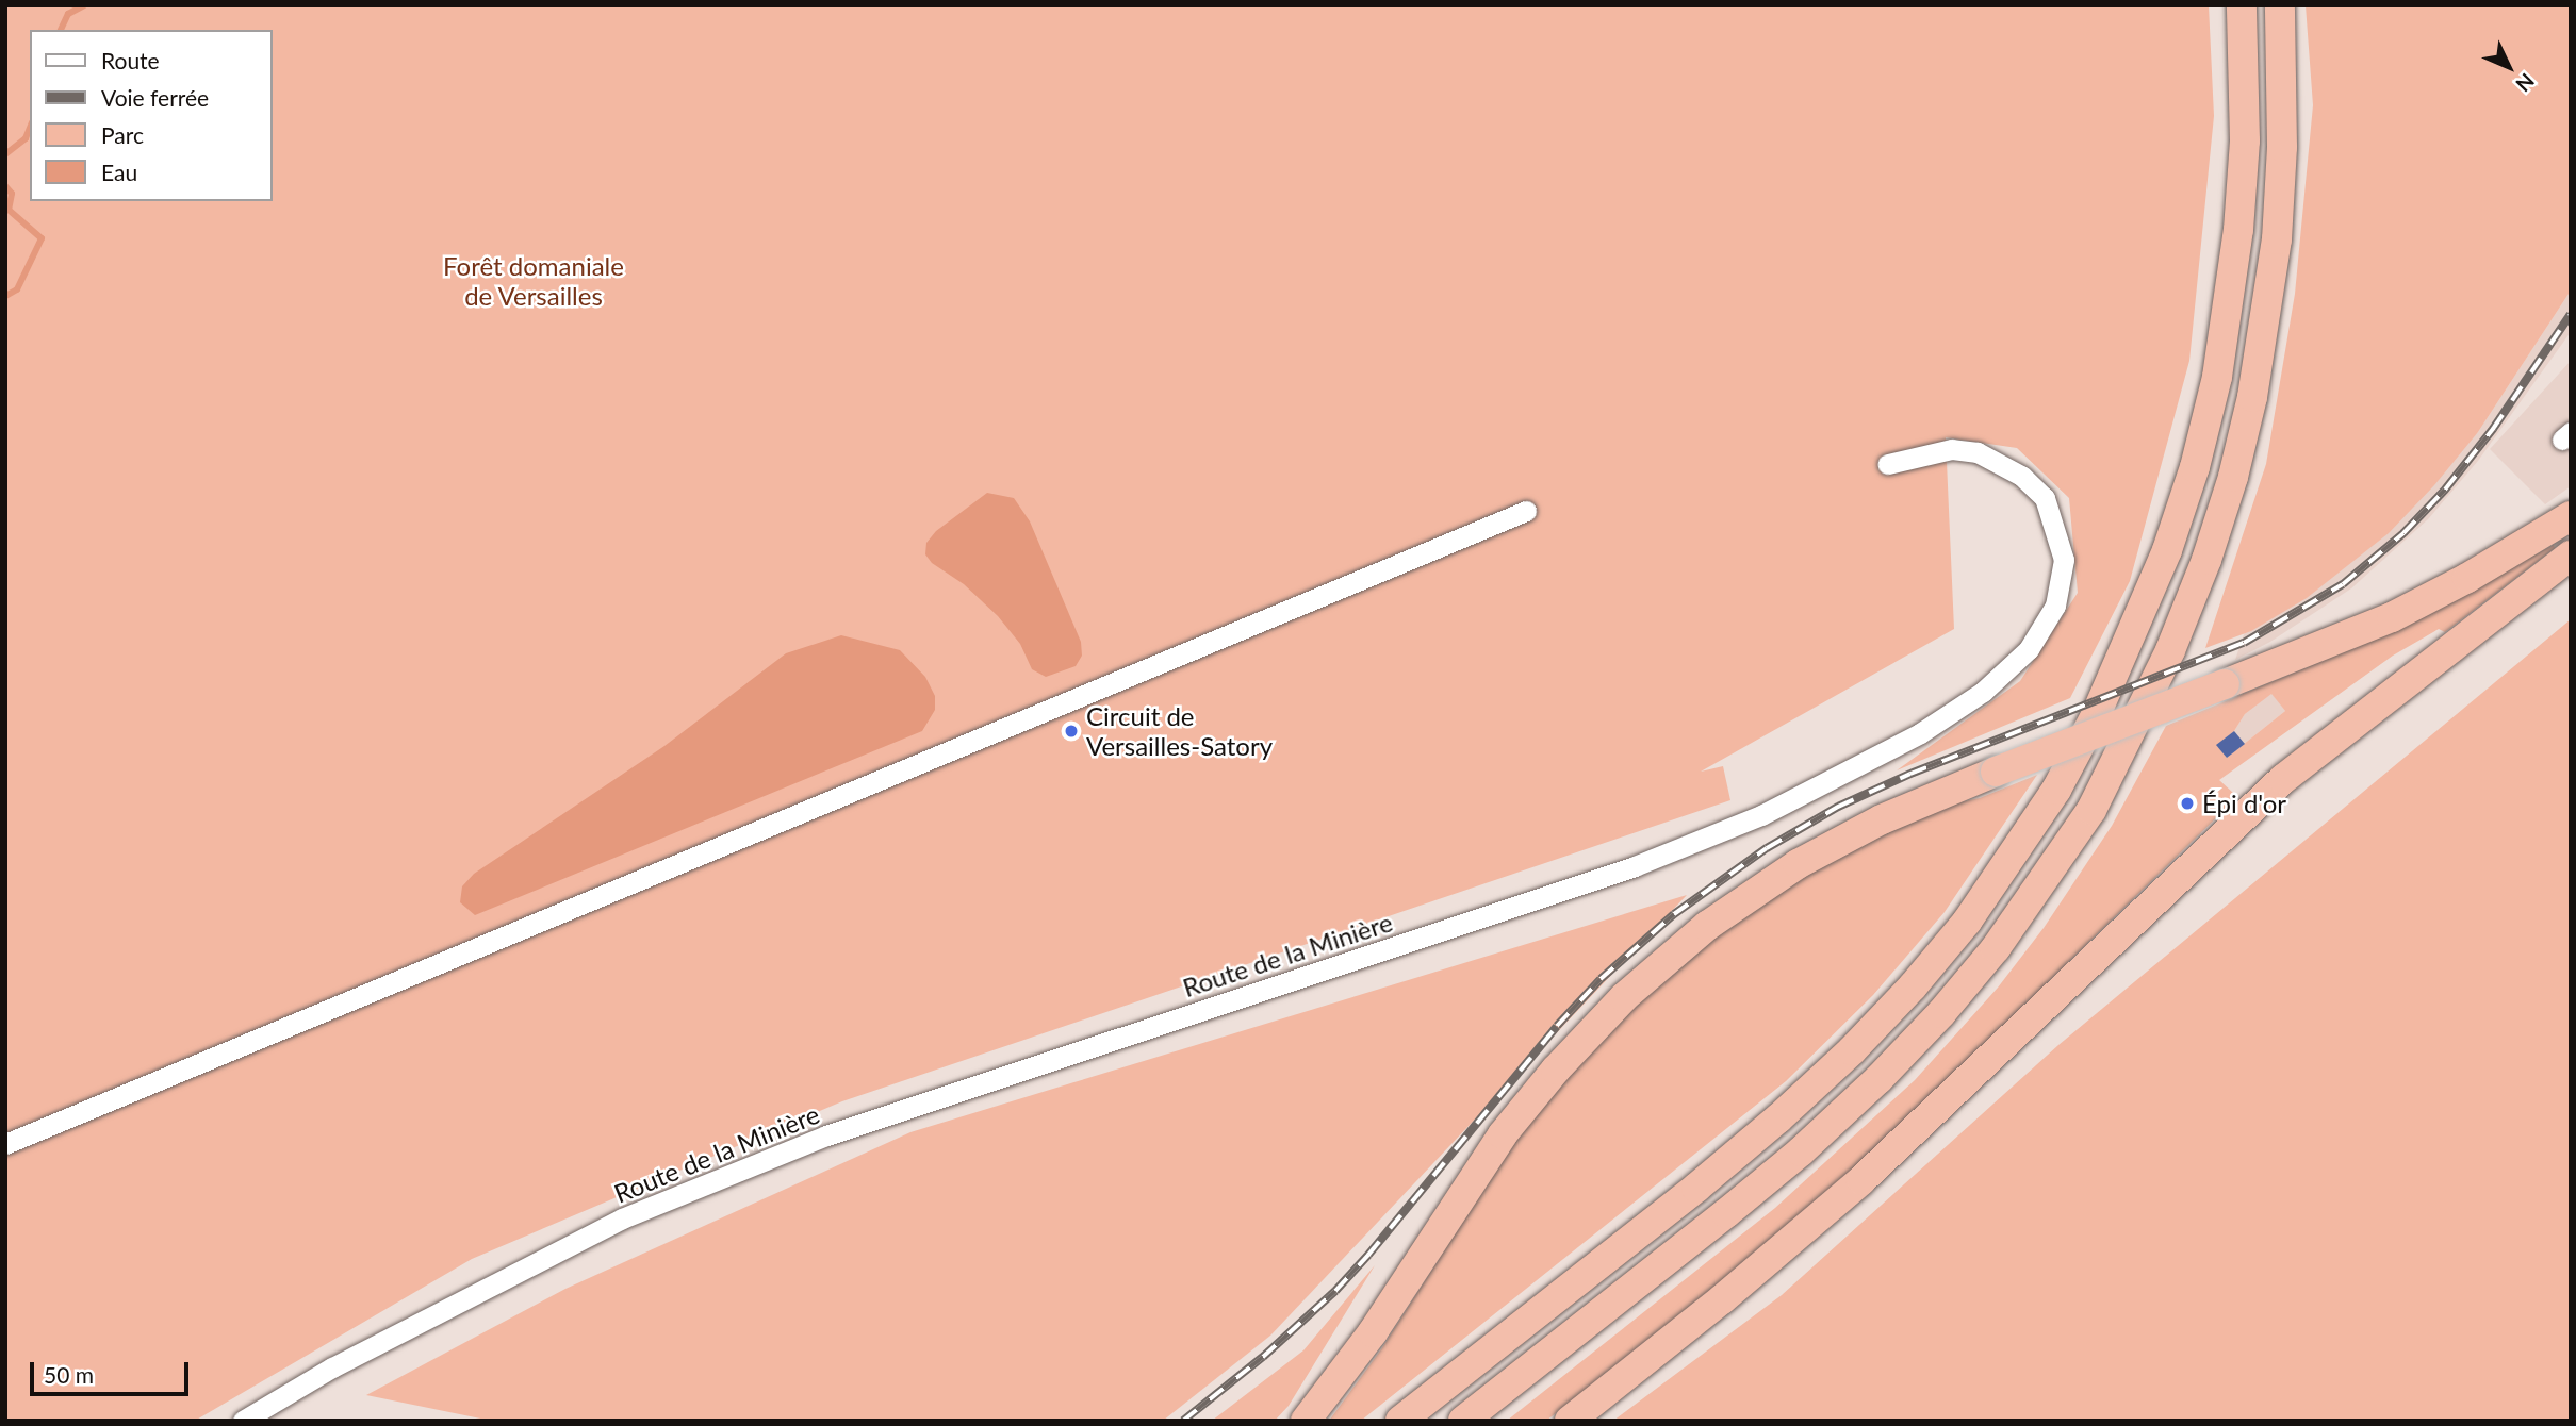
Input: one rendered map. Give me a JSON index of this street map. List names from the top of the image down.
{
  "streets": {
    "street": ["Route de la Minière"]
  },
  "parks": ["Forêt domaniale de Versailles"],
  "places": ["Circuit de Versailles-Satory", "Épi d'or"],
  "legend": [
    "Route",
    "Voie ferrée",
    "Parc",
    "Eau"
  ],
  "scale_bar": "50 m",
  "north": "bottom right"
}
